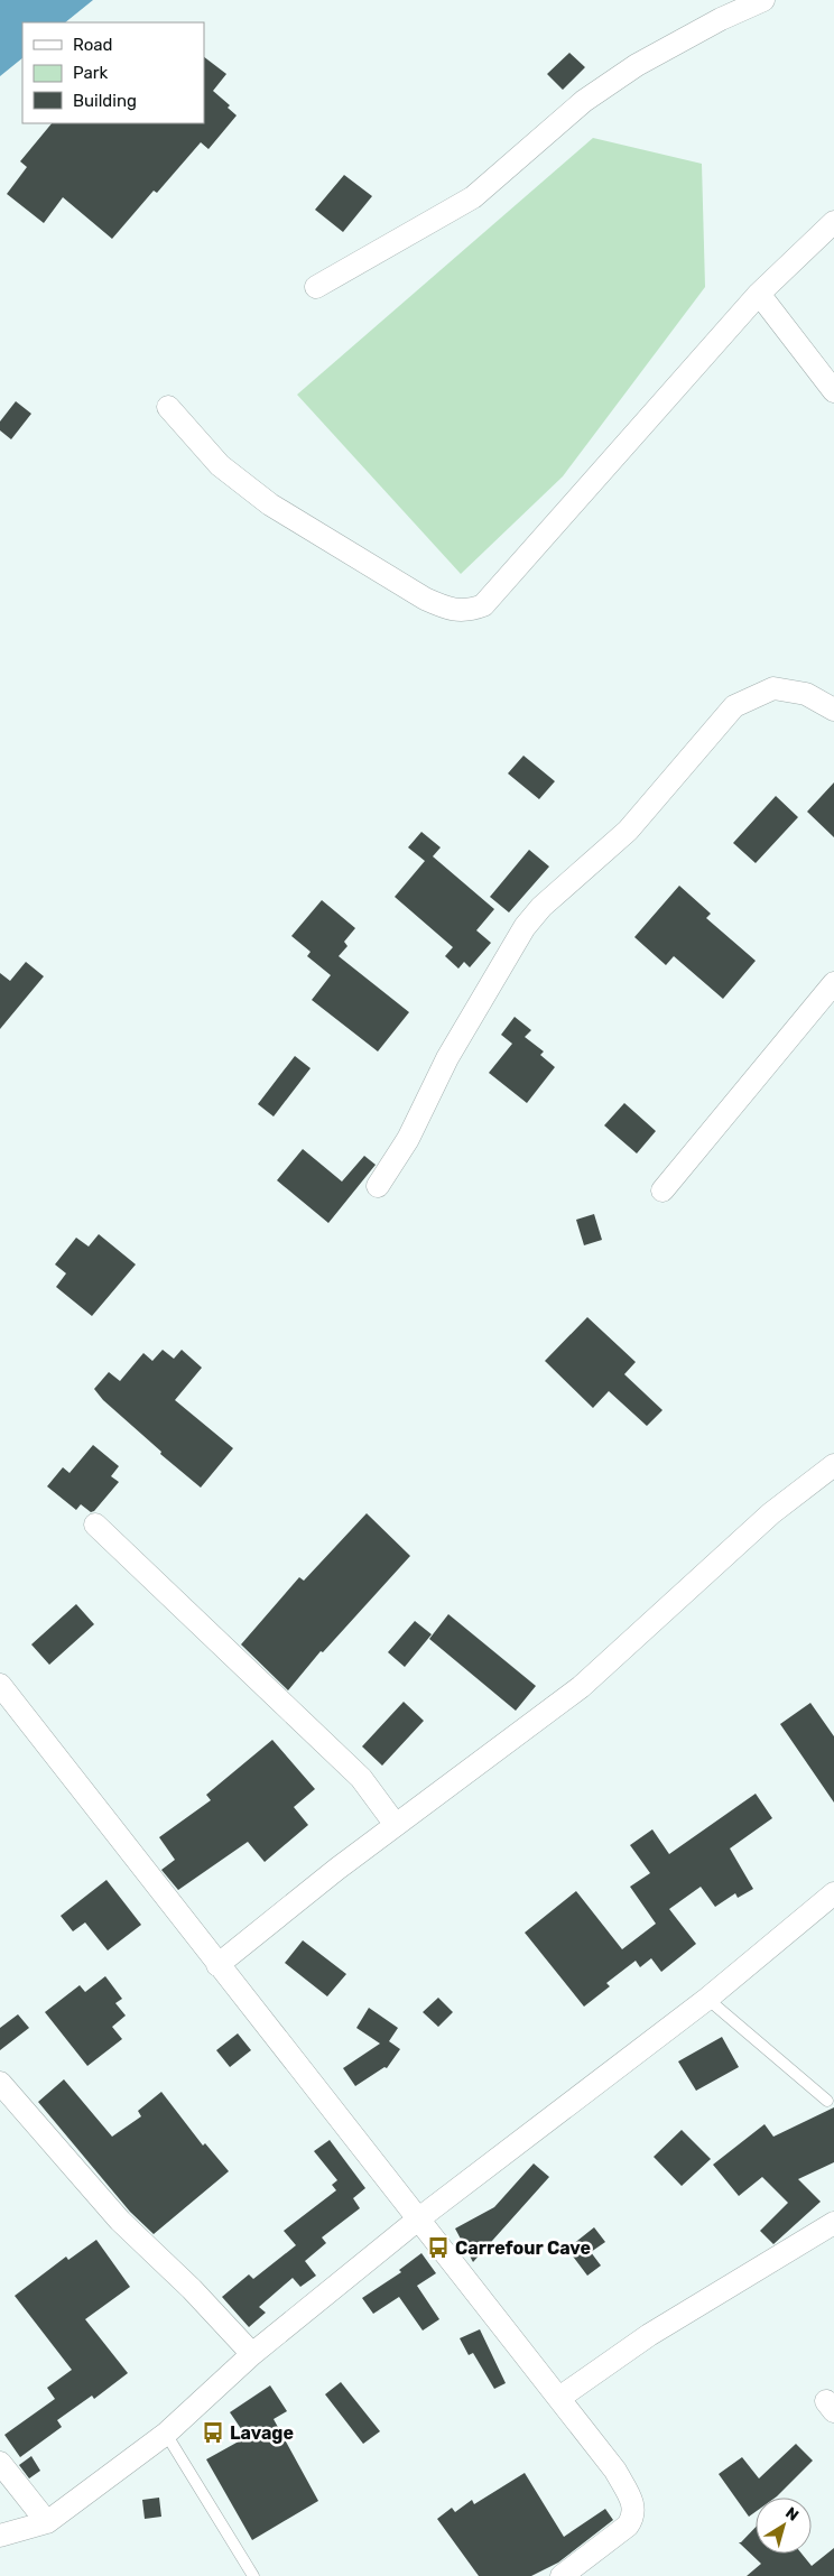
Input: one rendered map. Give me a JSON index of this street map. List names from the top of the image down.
{
  "places": {
    "bus stop": ["Carrefour Cave", "Lavage"]
  },
  "legend": ["Road", "Park", "Building"],
  "north": "top right"
}
